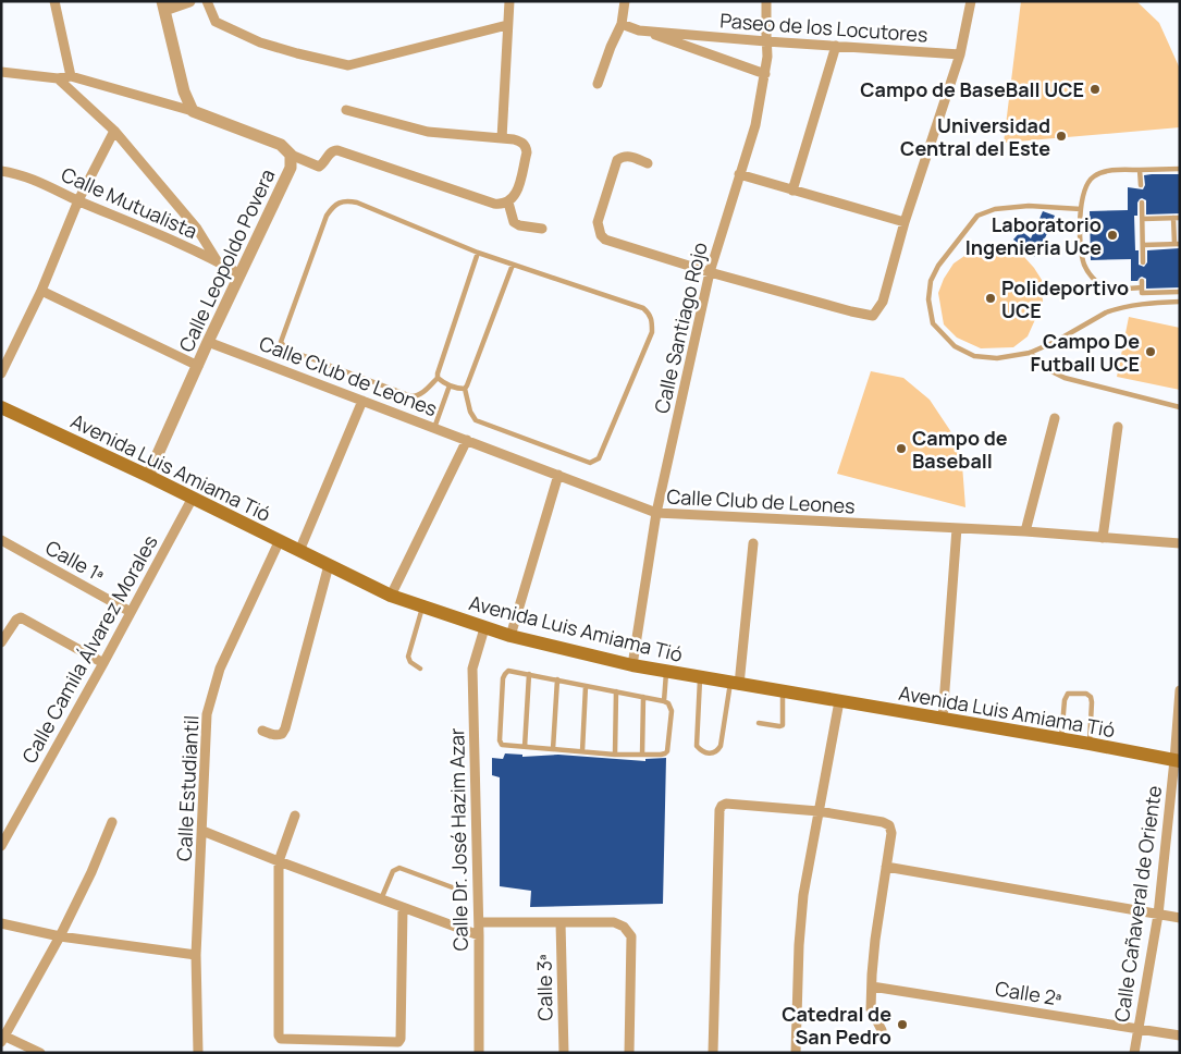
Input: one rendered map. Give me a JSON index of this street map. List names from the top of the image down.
{
  "streets": {
    "main road": ["Avenida Luis Amiama Tió"],
    "street": [
      "Paseo de los Locutores",
      "Calle Mutualista",
      "Calle Leopoldo Povera",
      "Calle Santiago Rojo",
      "Calle Club de Leones",
      "Calle 1ª",
      "Calle Camila Álvarez Morales",
      "Calle Estudiantil",
      "Calle Dr. José Hazim Azar",
      "Calle Cañaveral de Oriente",
      "Calle 3ª",
      "Calle 2ª"
    ]
  },
  "crossings": [
    ["Paseo de los Locutores", "Calle Santiago Rojo"],
    ["Calle Mutualista", "Calle Leopoldo Povera"],
    ["Calle Leopoldo Povera", "Calle Club de Leones"],
    ["Calle Leopoldo Povera", "Avenida Luis Amiama Tió"],
    ["Calle Santiago Rojo", "Calle Club de Leones"],
    ["Calle Santiago Rojo", "Avenida Luis Amiama Tió"],
    ["Avenida Luis Amiama Tió", "Calle Camila Álvarez Morales"],
    ["Avenida Luis Amiama Tió", "Calle Estudiantil"],
    ["Avenida Luis Amiama Tió", "Calle Dr. José Hazim Azar"],
    ["Avenida Luis Amiama Tió", "Calle Cañaveral de Oriente"],
    ["Calle 1ª", "Calle Camila Álvarez Morales"],
    ["Calle Cañaveral de Oriente", "Calle 2ª"]
  ],
  "places": [
    "Campo de BaseBall UCE",
    "Universidad Central del Este",
    "Laboratorio Ingenieria Uce",
    "Polideportivo UCE",
    "Campo De Futball UCE",
    "Campo de Baseball",
    "Catedral de San Pedro"
  ]
}
